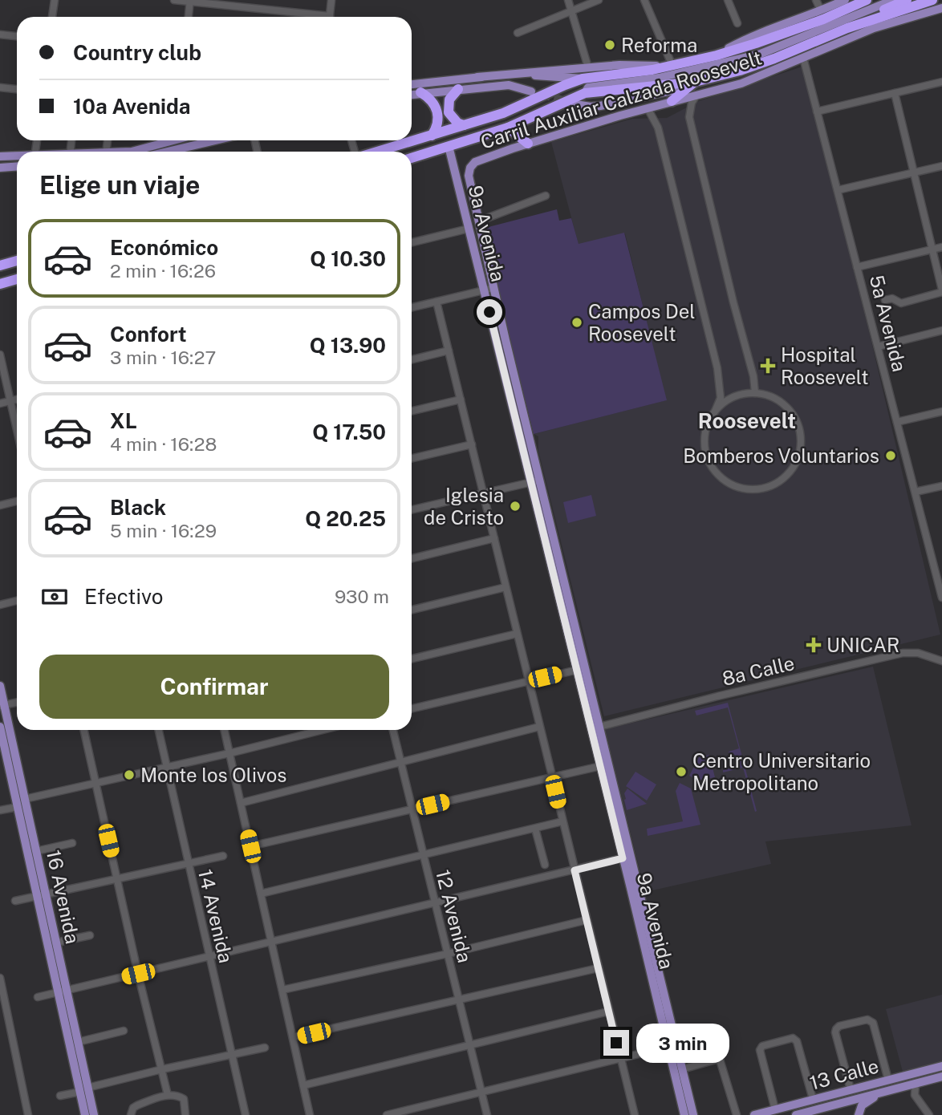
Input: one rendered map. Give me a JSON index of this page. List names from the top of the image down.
{
  "streets": {
    "main road": [
      "Carril Auxiliar Calzada Roosevelt",
      "9a Avenida",
      "16 Avenida",
      "13 Calle"
    ],
    "street": [
      "5a Avenida",
      "8a Calle",
      "14 Avenida",
      "12 Avenida"
    ]
  },
  "crossings": [
    ["Carril Auxiliar Calzada Roosevelt", "9a Avenida"],
    ["Carril Auxiliar Calzada Roosevelt", "5a Avenida"],
    ["9a Avenida", "8a Calle"]
  ],
  "districts": ["Roosevelt"],
  "places": {
    "other": [
      "Reforma",
      "Campos Del Roosevelt",
      "Bomberos Voluntarios",
      "Iglesia de Cristo",
      "Centro Universitario Metropolitano",
      "Monte los Olivos"
    ],
    "health": ["Hospital Roosevelt", "UNICAR"]
  },
  "page": {
    "banner": ["Country club", "10a Avenida"],
    "heading": "Elige un viaje",
    "list": [
      {
        "name": "Económico",
        "note": "2 min · 16:26",
        "value": "Q 10.30"
      },
      {
        "name": "Confort",
        "note": "3 min · 16:27",
        "value": "Q 13.90"
      },
      {
        "name": "XL",
        "note": "4 min · 16:28",
        "value": "Q 17.50"
      },
      {
        "name": "Black",
        "note": "5 min · 16:29",
        "value": "Q 20.25"
      }
    ],
    "pay": ["Efectivo", "930 m"],
    "buttons": "Confirmar",
    "bubble": "3 min"
  }
}
